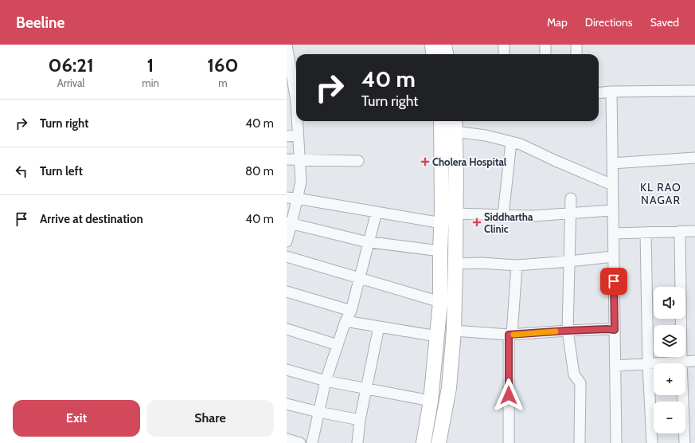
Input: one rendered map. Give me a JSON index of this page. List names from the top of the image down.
{
  "districts": ["KL RAO NAGAR"],
  "places": {
    "health": ["Cholera Hospital", "Siddhartha Clinic"]
  },
  "page": {
    "header": "Beeline",
    "nav": ["Map", "Directions", "Saved"],
    "eta": [
      "06:21",
      "Arrival",
      "1",
      "min",
      "160",
      "m"
    ],
    "turn": ["40 m", "Turn right"],
    "list": [
      {
        "name": "Turn right",
        "value": "40 m"
      },
      {
        "name": "Turn left",
        "value": "80 m"
      },
      {
        "name": "Arrive at destination",
        "value": "40 m"
      }
    ],
    "map_buttons": ["+", "−"],
    "buttons": ["Exit", "Share"]
  }
}
